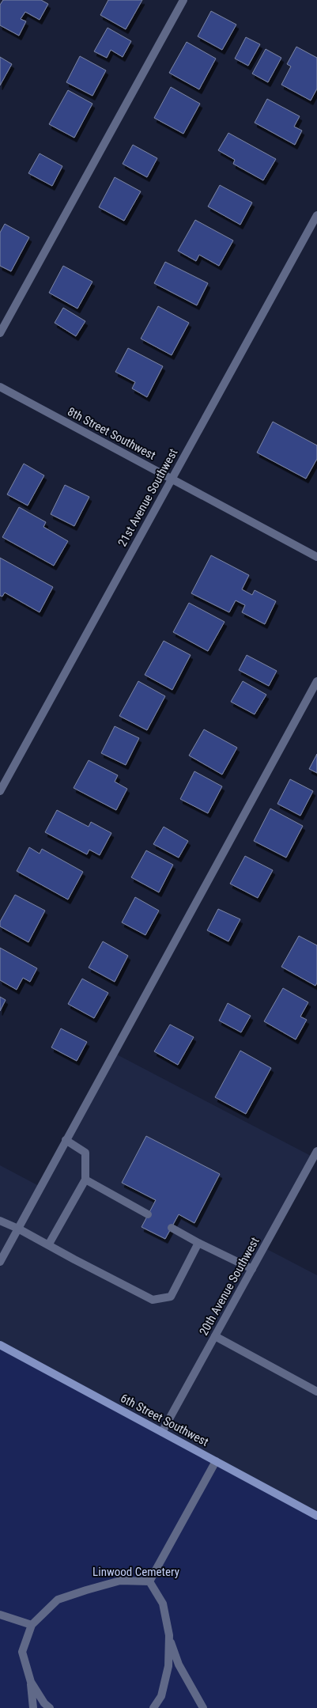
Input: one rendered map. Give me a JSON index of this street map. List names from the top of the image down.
{
  "streets": {
    "main road": ["6th Street Southwest"],
    "street": ["8th Street Southwest", "21st Avenue Southwest", "20th Avenue Southwest"]
  },
  "crossings": [
    ["8th Street Southwest", "21st Avenue Southwest"],
    ["20th Avenue Southwest", "6th Street Southwest"]
  ],
  "parks": ["Linwood Cemetery"]
}
